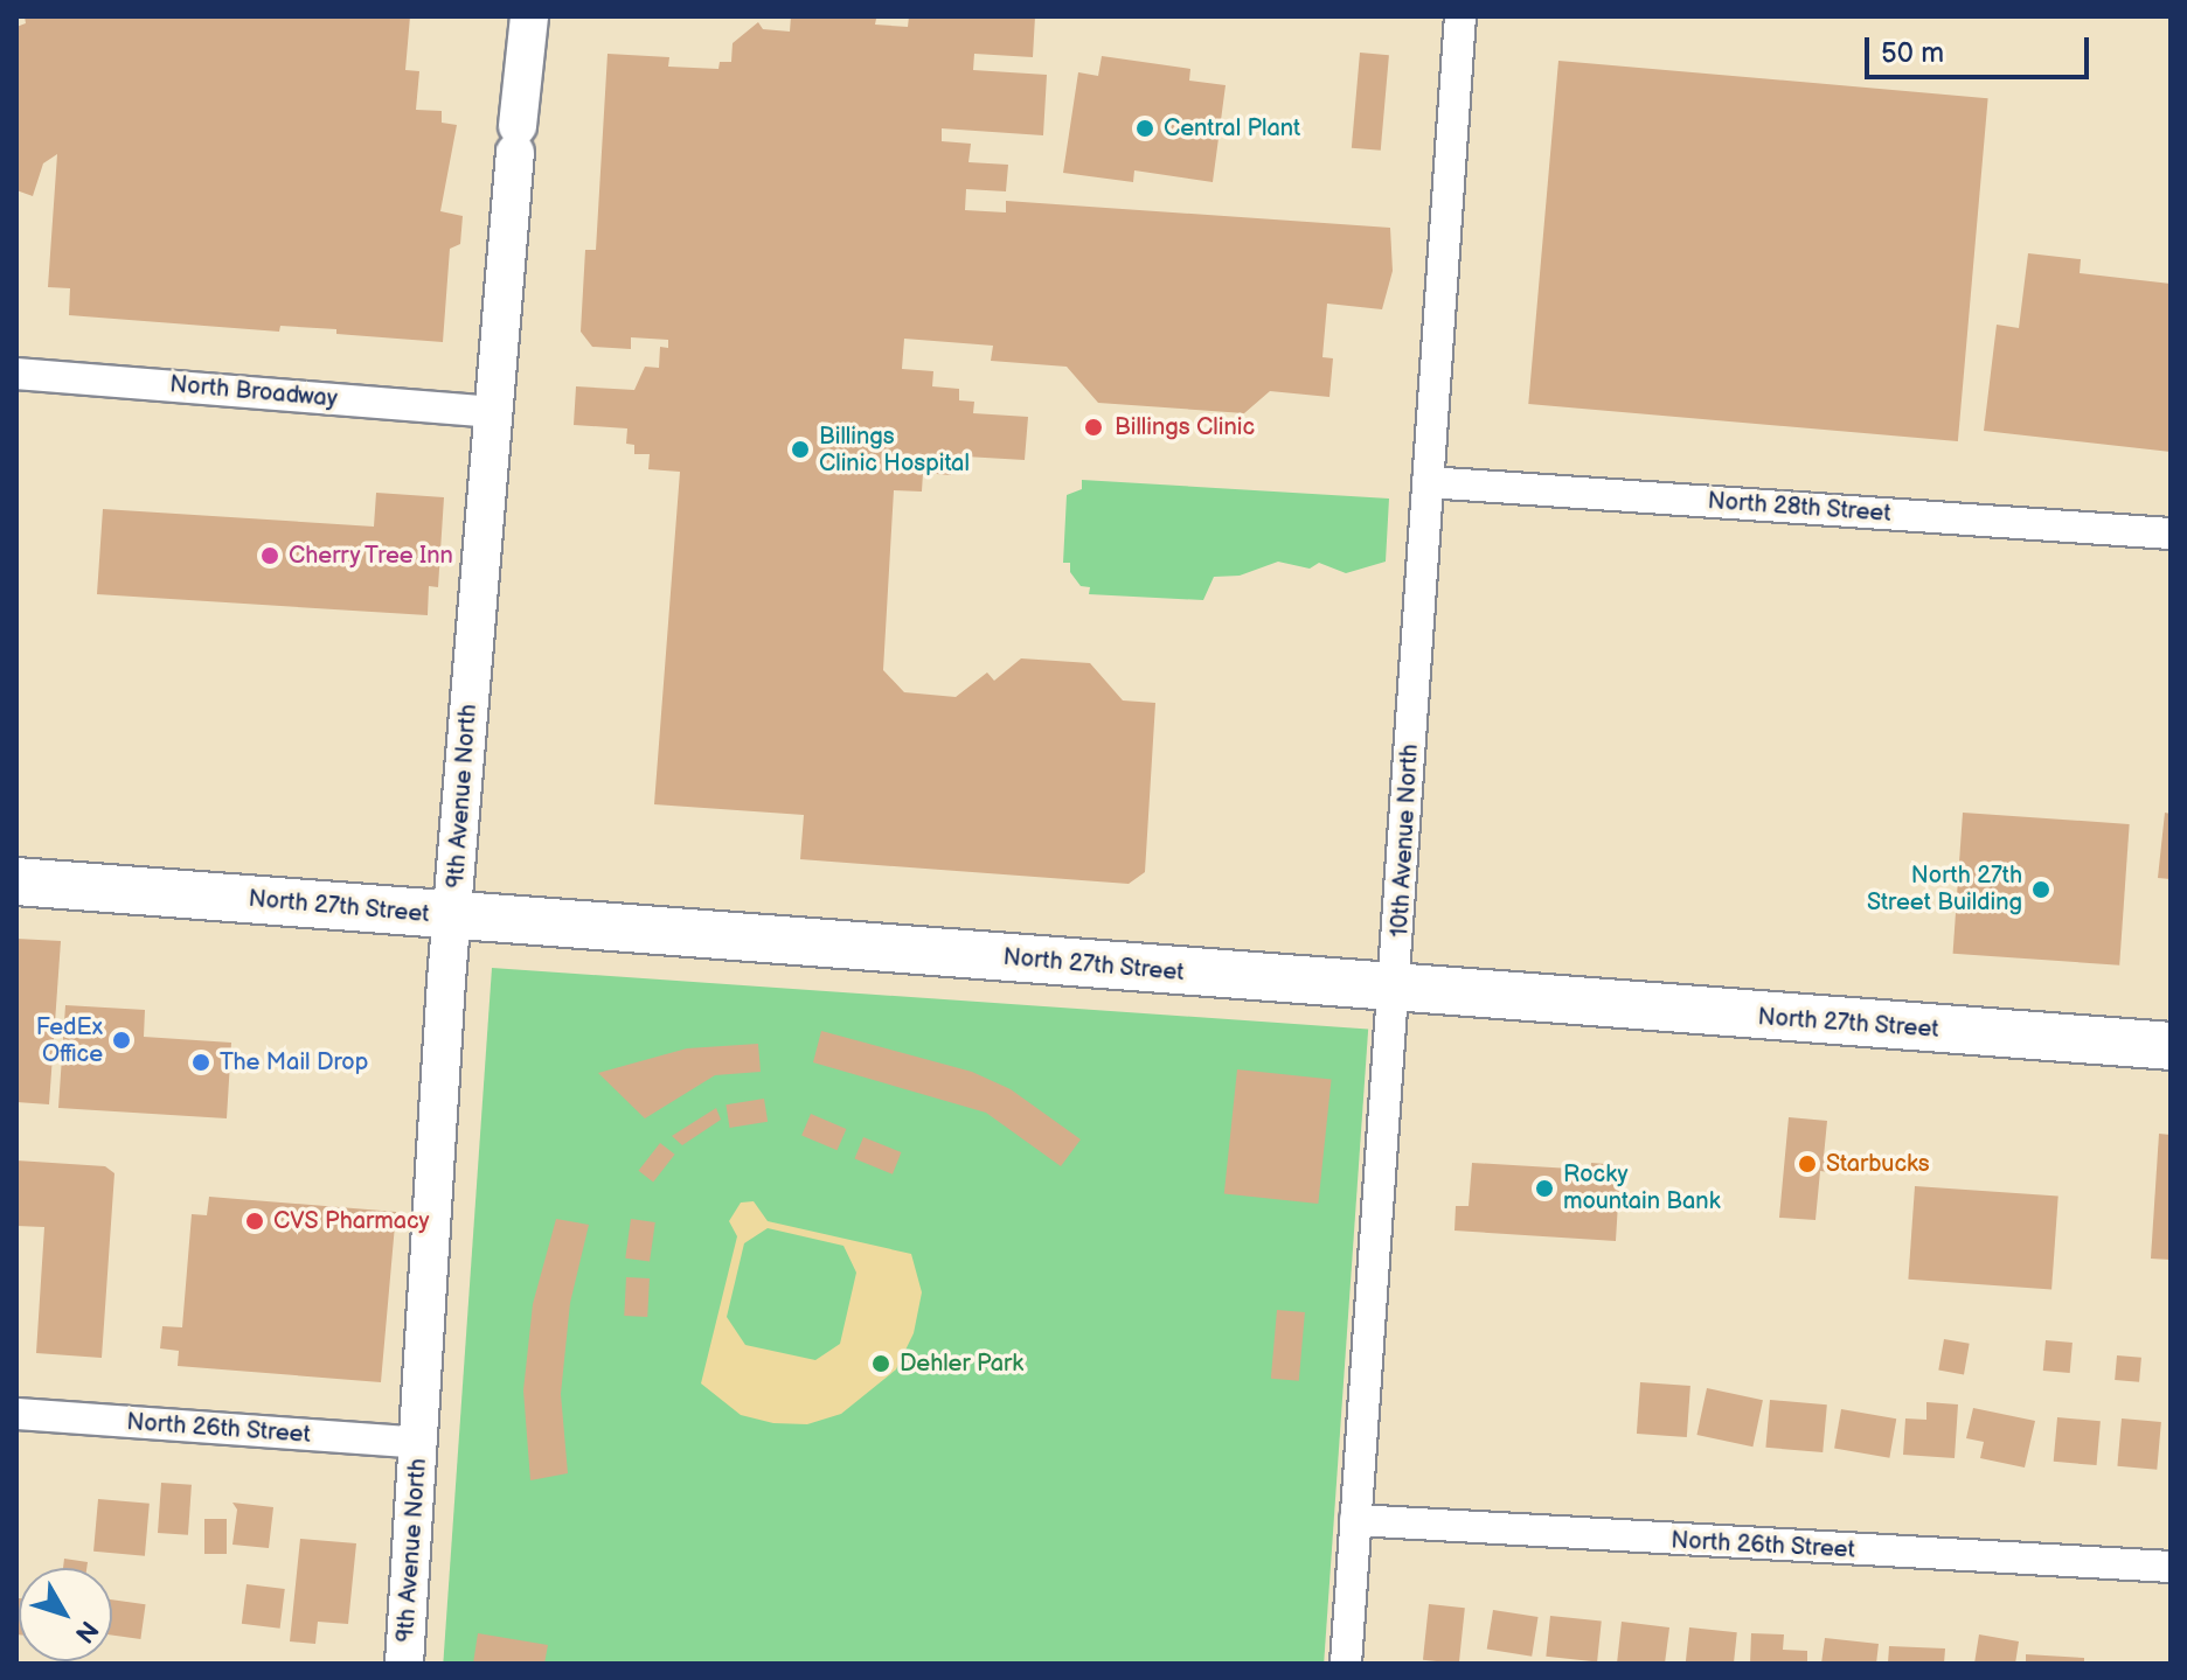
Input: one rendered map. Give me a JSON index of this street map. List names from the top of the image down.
{
  "streets": {
    "main road": ["North 27th Street"],
    "street": [
      "North Broadway",
      "North 28th Street",
      "9th Avenue North",
      "10th Avenue North",
      "North 26th Street"
    ]
  },
  "crossings": [
    ["North Broadway", "9th Avenue North"],
    ["North 28th Street", "10th Avenue North"],
    ["9th Avenue North", "North 27th Street"],
    ["9th Avenue North", "North 26th Street"],
    ["10th Avenue North", "North 27th Street"],
    ["10th Avenue North", "North 26th Street"]
  ],
  "places": [
    "Central Plant",
    "Billings Clinic",
    "Billings Clinic Hospital",
    "Cherry Tree Inn",
    "North 27th Street Building",
    "FedEx Office",
    "The Mail Drop",
    "Starbucks",
    "Rocky mountain Bank",
    "CVS Pharmacy",
    "Dehler Park"
  ],
  "scale_bar": "50 m",
  "north": "bottom right"
}
